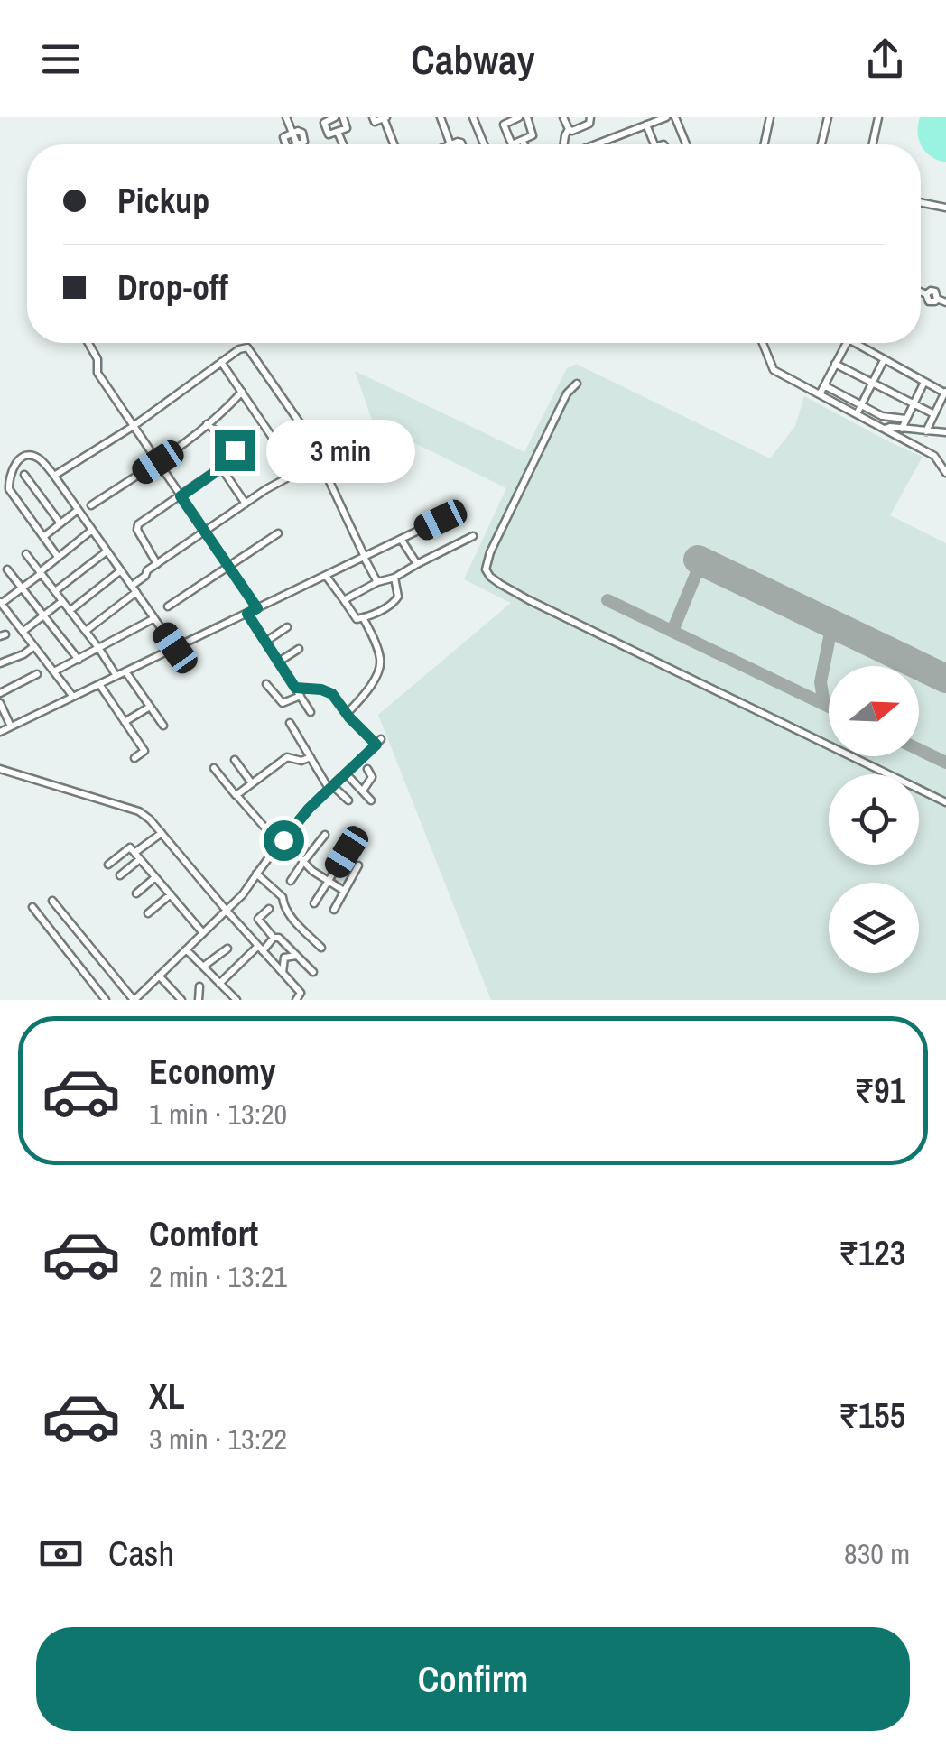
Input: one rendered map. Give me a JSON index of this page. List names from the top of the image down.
{
  "north": "right",
  "page": {
    "header": "Cabway",
    "banner": ["Pickup", "Drop-off"],
    "bubble": "3 min",
    "list": [
      {
        "name": "Economy",
        "note": "1 min · 13:20",
        "value": "₹91"
      },
      {
        "name": "Comfort",
        "note": "2 min · 13:21",
        "value": "₹123"
      },
      {
        "name": "XL",
        "note": "3 min · 13:22",
        "value": "₹155"
      }
    ],
    "pay": ["Cash", "830 m"],
    "buttons": "Confirm"
  }
}
